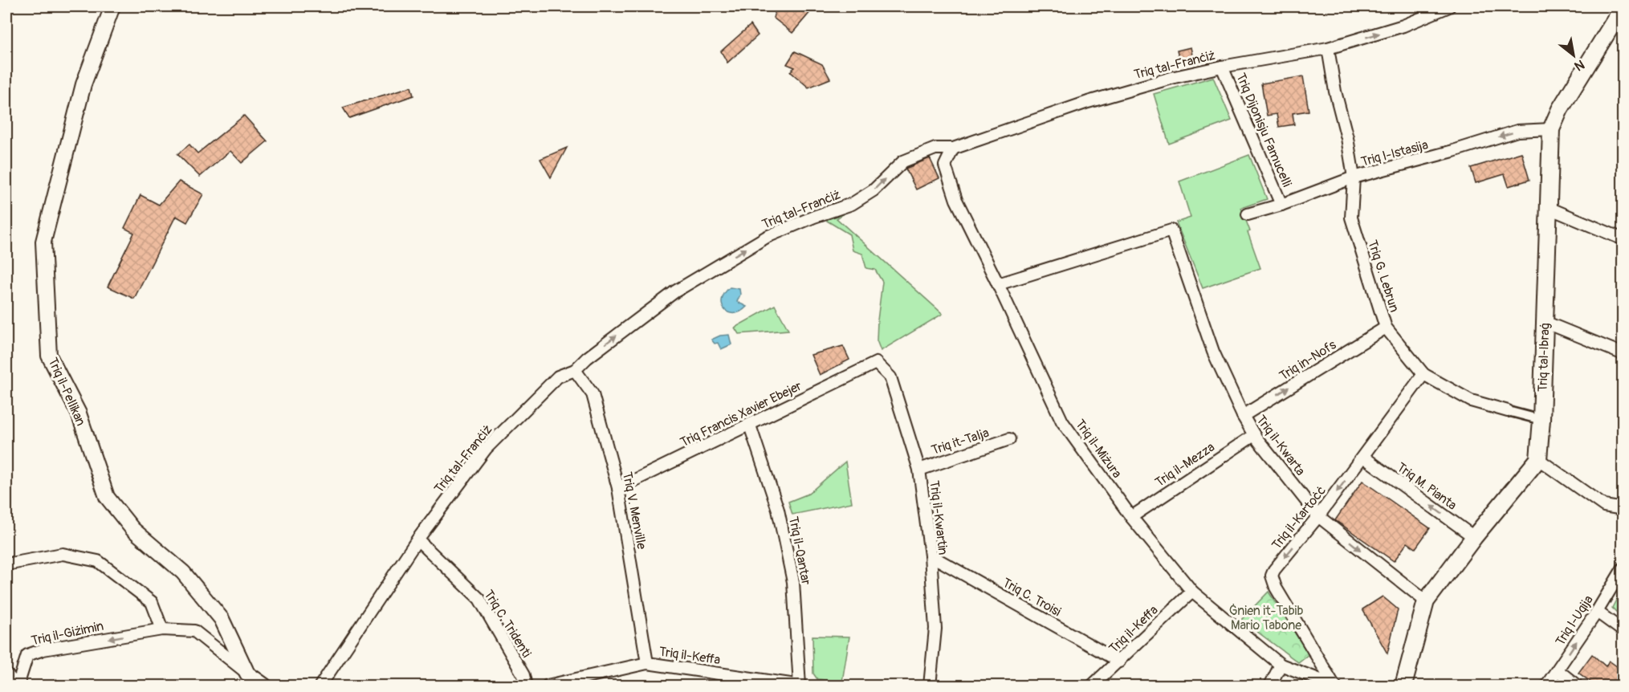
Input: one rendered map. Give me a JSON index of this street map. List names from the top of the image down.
{
  "streets": {
    "main road": ["Triq tal-Ibraġ"],
    "street": [
      "Triq tal-Franċiż",
      "Triq Dijonisju Famucelli",
      "Triq l-Istasija",
      "Triq G. Lebrun",
      "Triq in-Nofs",
      "Triq il-Pellikan",
      "Triq Francis Xavier Ebejer",
      "Triq it-Talja",
      "Triq il-Kwarta",
      "Triq il-Miżura",
      "Triq il-Mezza",
      "Triq M. Pianta",
      "Triq V. Menville",
      "Triq il-Kwartin",
      "Triq il-Kartoċċ",
      "Triq il-Qantar",
      "Triq C. Troisi",
      "Triq l-Uqija",
      "Triq C. Tridenti",
      "Triq il-Keffa",
      "Triq il-Giżimin"
    ]
  },
  "crossings": [
    ["Triq tal-Franċiż", "Triq Dijonisju Famucelli"],
    ["Triq tal-Franċiż", "Triq G. Lebrun"],
    ["Triq tal-Franċiż", "Triq il-Miżura"],
    ["Triq tal-Franċiż", "Triq V. Menville"],
    ["Triq tal-Franċiż", "Triq C. Tridenti"],
    ["Triq Dijonisju Famucelli", "Triq l-Istasija"],
    ["Triq l-Istasija", "Triq G. Lebrun"],
    ["Triq l-Istasija", "Triq tal-Ibraġ"],
    ["Triq G. Lebrun", "Triq tal-Ibraġ"],
    ["Triq G. Lebrun", "Triq in-Nofs"],
    ["Triq G. Lebrun", "Triq il-Kartoċċ"],
    ["Triq in-Nofs", "Triq il-Kwarta"],
    ["Triq Francis Xavier Ebejer", "Triq V. Menville"],
    ["Triq Francis Xavier Ebejer", "Triq il-Kwartin"],
    ["Triq Francis Xavier Ebejer", "Triq il-Qantar"],
    ["Triq it-Talja", "Triq il-Kwartin"],
    ["Triq il-Kwarta", "Triq il-Miżura"],
    ["Triq il-Kwarta", "Triq il-Mezza"],
    ["Triq il-Kwarta", "Triq il-Kartoċċ"],
    ["Triq il-Miżura", "Triq il-Mezza"],
    ["Triq il-Miżura", "Triq il-Kartoċċ"],
    ["Triq il-Miżura", "Triq il-Keffa"],
    ["Triq M. Pianta", "Triq il-Kartoċċ"],
    ["Triq V. Menville", "Triq il-Keffa"],
    ["Triq il-Kwartin", "Triq C. Troisi"],
    ["Triq il-Qantar", "Triq il-Keffa"],
    ["Triq C. Troisi", "Triq il-Keffa"]
  ],
  "one_way": [
    "Triq tal-Franċiż",
    "Triq l-Istasija",
    "Triq in-Nofs",
    "Triq M. Pianta",
    "Triq il-Kartoċċ",
    "Triq l-Uqija",
    "Triq il-Giżimin"
  ],
  "parks": ["Ġnien it-Tabib Mario Tabone"],
  "north": "bottom right"
}
